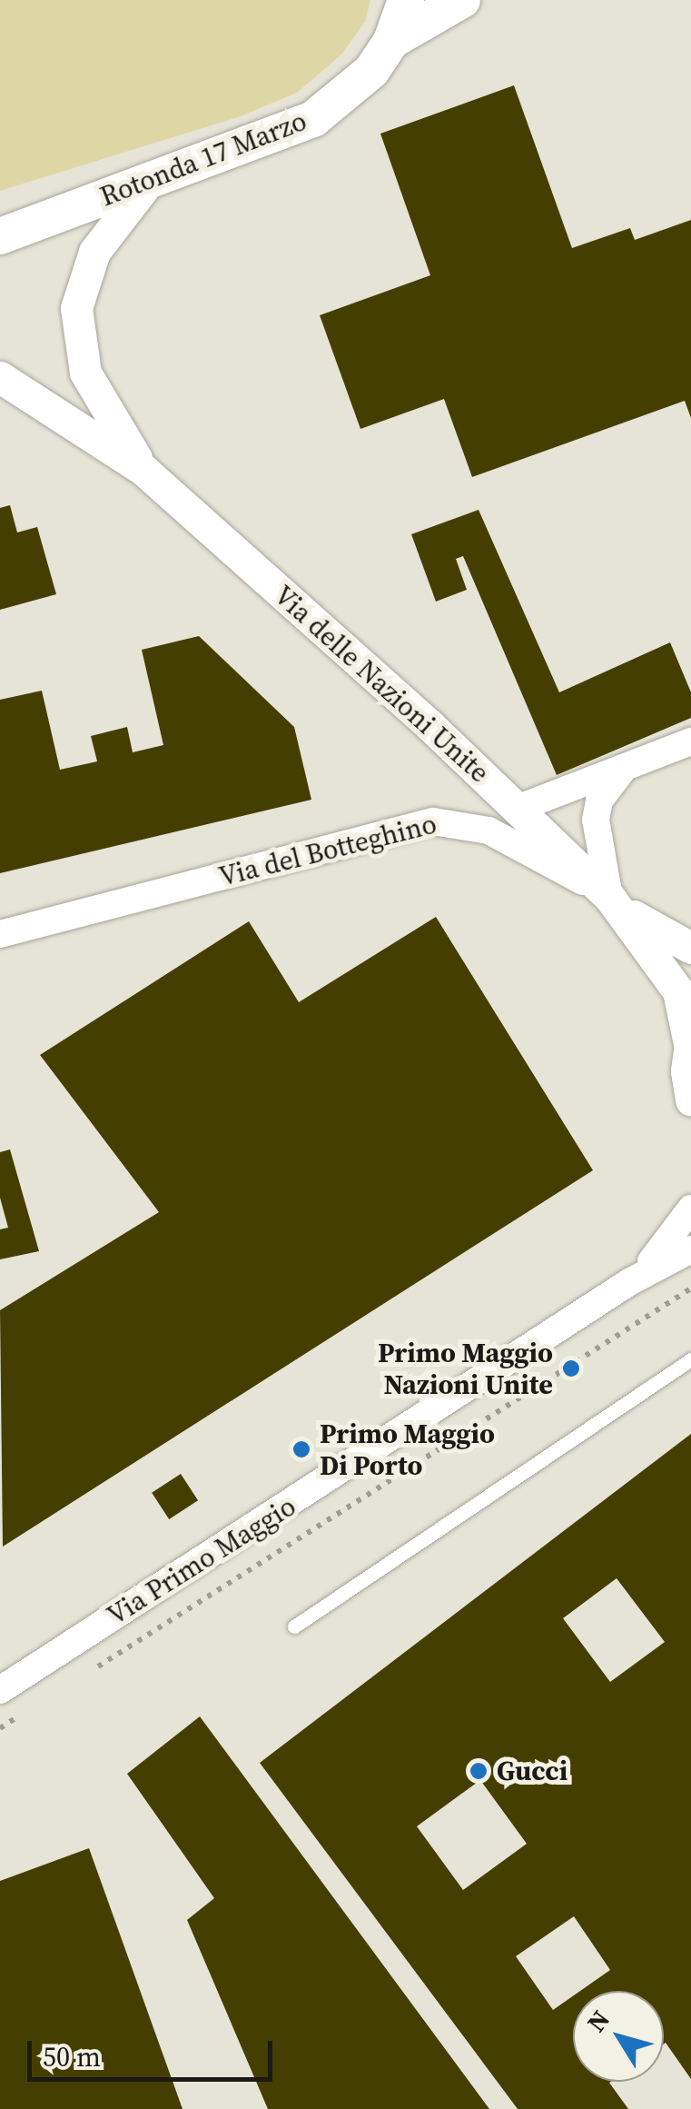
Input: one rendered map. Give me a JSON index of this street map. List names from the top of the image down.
{
  "streets": {
    "main road": ["Rotonda 17 Marzo"],
    "street": ["Via delle Nazioni Unite", "Via del Botteghino", "Via Primo Maggio"]
  },
  "crossings": [
    ["Rotonda 17 Marzo", "Via delle Nazioni Unite"],
    ["Via delle Nazioni Unite", "Via del Botteghino"]
  ],
  "places": ["Primo Maggio Nazioni Unite", "Primo Maggio Di Porto", "Gucci"],
  "scale_bar": "50 m",
  "north": "top left"
}
